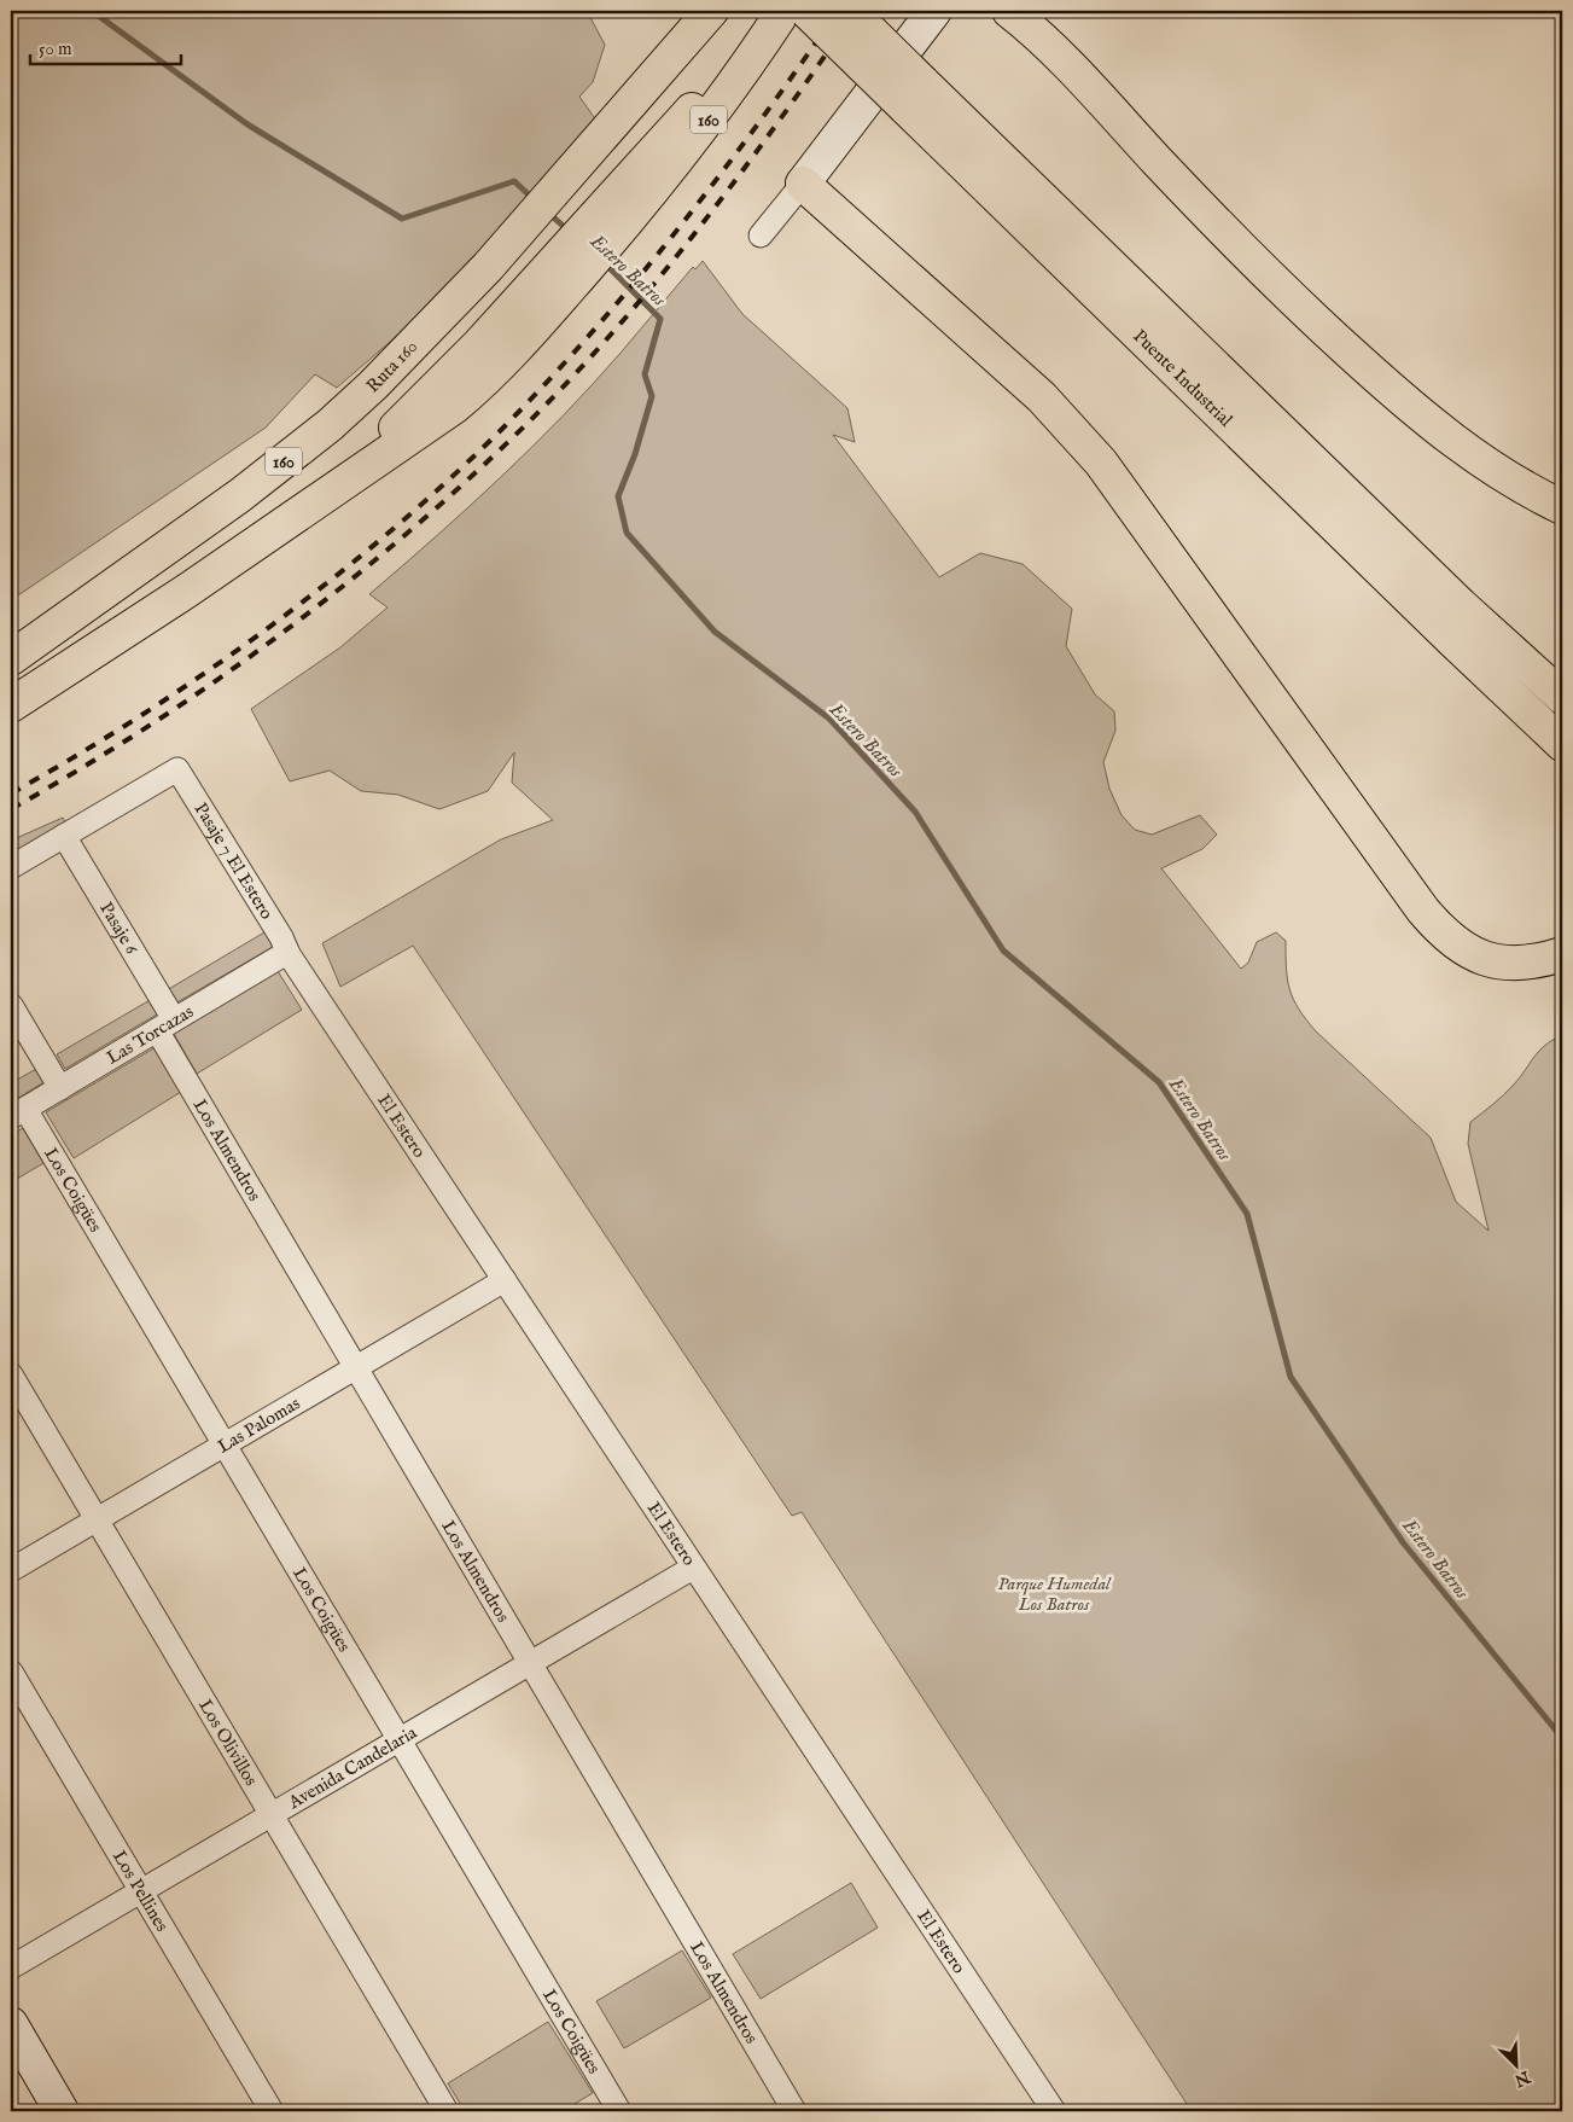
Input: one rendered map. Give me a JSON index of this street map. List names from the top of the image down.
{
  "streets": {
    "highway": ["160", "Ruta 160", "Puente Industrial"],
    "street": [
      "Pasaje 7 El Estero",
      "Pasaje 6",
      "Las Torcazas",
      "El Estero",
      "Los Almendros",
      "Los Coigües",
      "Las Palomas",
      "Los Olivillos",
      "Avenida Candelaria",
      "Los Pellines"
    ]
  },
  "crossings": [
    ["Pasaje 7 El Estero", "Pasaje 6"],
    ["Pasaje 7 El Estero", "Las Torcazas"],
    ["Pasaje 7 El Estero", "El Estero"],
    ["Pasaje 6", "Las Torcazas"],
    ["Pasaje 6", "Los Almendros"],
    ["Las Torcazas", "El Estero"],
    ["Las Torcazas", "Los Almendros"],
    ["Las Torcazas", "Los Coigües"],
    ["El Estero", "Las Palomas"],
    ["El Estero", "Avenida Candelaria"],
    ["Los Almendros", "Las Palomas"],
    ["Los Almendros", "Avenida Candelaria"],
    ["Los Coigües", "Las Palomas"],
    ["Los Coigües", "Avenida Candelaria"],
    ["Las Palomas", "Los Olivillos"],
    ["Los Olivillos", "Avenida Candelaria"],
    ["Avenida Candelaria", "Los Pellines"]
  ],
  "water": ["Estero Batros"],
  "parks": ["Parque Humedal Los Batros"],
  "scale_bar": "50 m",
  "north": "bottom right"
}
